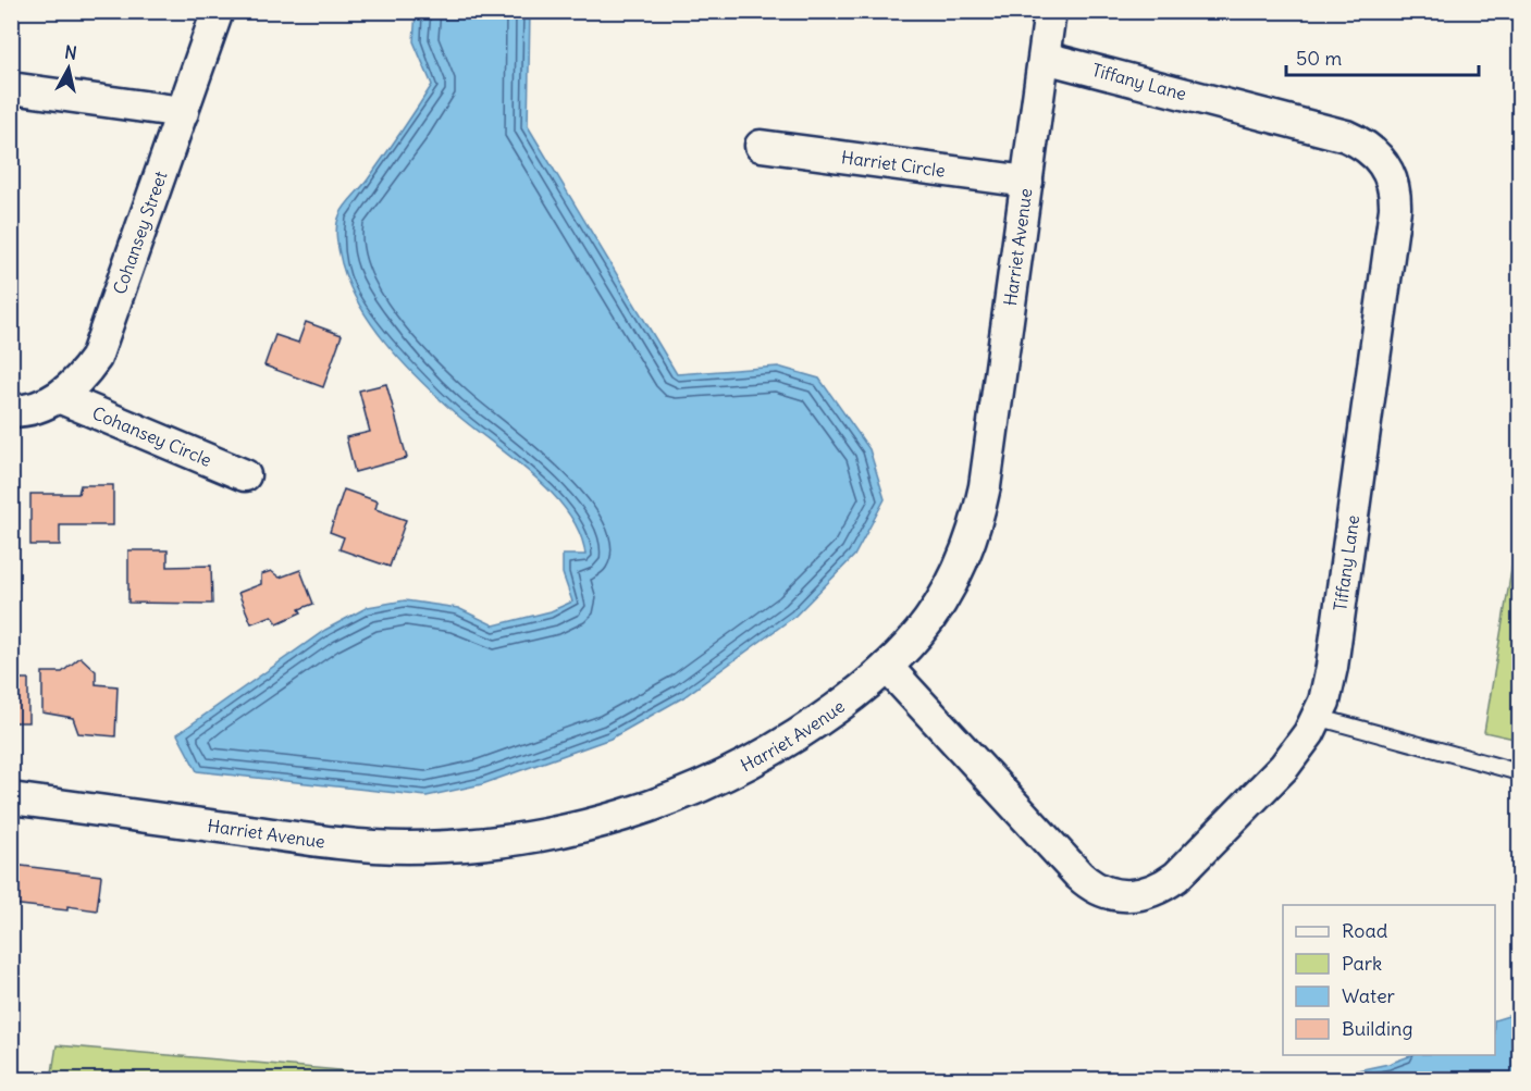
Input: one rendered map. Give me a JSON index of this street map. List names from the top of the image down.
{
  "streets": {
    "street": [
      "Tiffany Lane",
      "Harriet Circle",
      "Cohansey Street",
      "Harriet Avenue",
      "Cohansey Circle"
    ]
  },
  "crossings": [
    ["Tiffany Lane", "Harriet Avenue"],
    ["Harriet Circle", "Harriet Avenue"],
    ["Cohansey Street", "Cohansey Circle"]
  ],
  "legend": [
    "Road",
    "Park",
    "Water",
    "Building"
  ],
  "scale_bar": "50 m",
  "north": "top"
}
